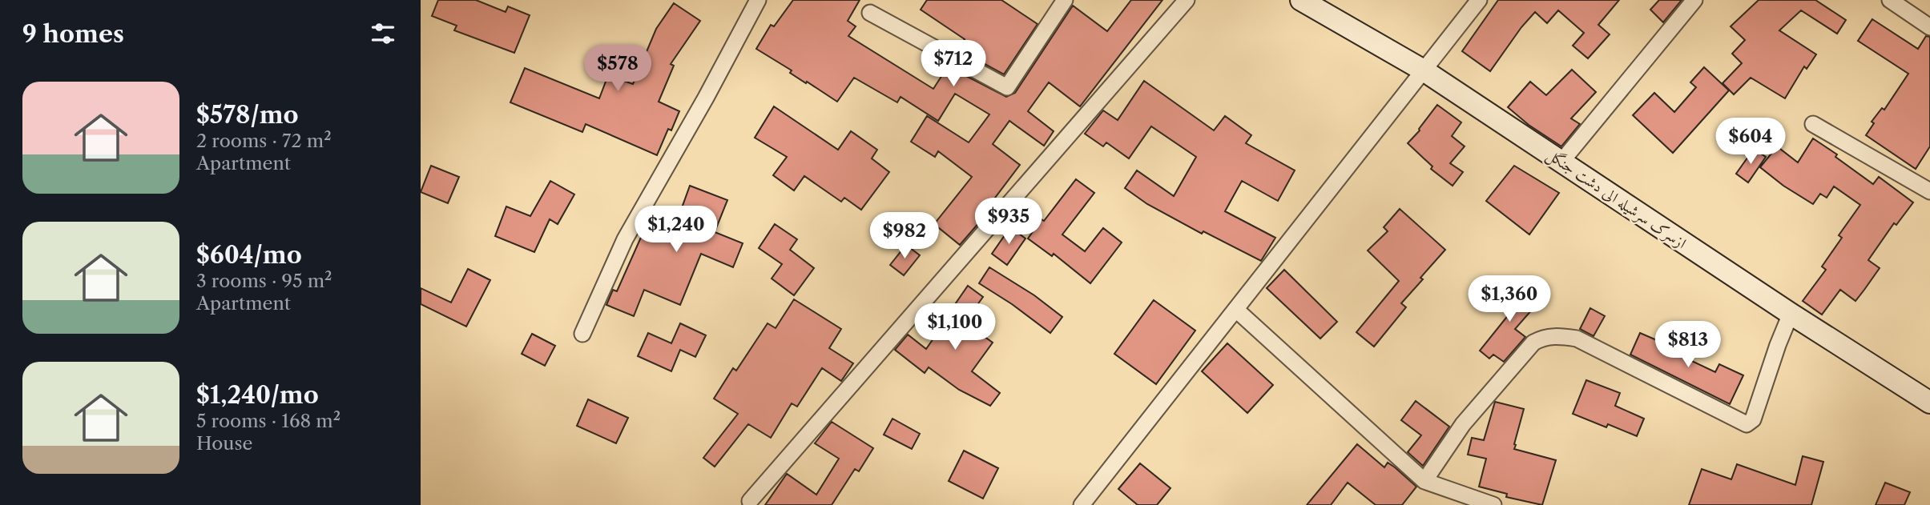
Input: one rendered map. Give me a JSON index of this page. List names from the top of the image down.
{
  "streets": {
    "street": ["ازسرک سرشیله الی دشت جنگل"]
  },
  "page": {
    "heading": "9 homes",
    "price": [
      "$712",
      "$578",
      "$604",
      "$935",
      "$1,240",
      "$982",
      "$1,360",
      "$1,100",
      "$813"
    ],
    "list": [
      {
        "name": "$578/mo",
        "note": "2 rooms · 72 m² · Apartment"
      },
      {
        "name": "$604/mo",
        "note": "3 rooms · 95 m² · Apartment"
      },
      {
        "name": "$1,240/mo",
        "note": "5 rooms · 168 m² · House"
      }
    ]
  }
}
